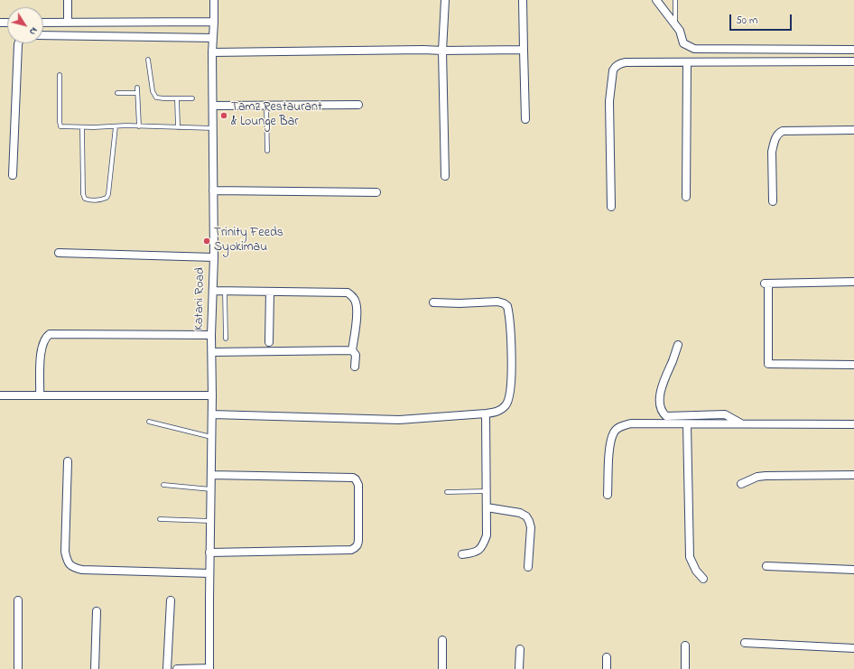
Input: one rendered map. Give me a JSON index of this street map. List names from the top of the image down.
{
  "streets": {
    "street": ["Katani Road"]
  },
  "places": ["Tamz Restaurant & Lounge Bar", "Trinity Feeds Syokimau"],
  "scale_bar": "50 m",
  "north": "bottom right"
}
